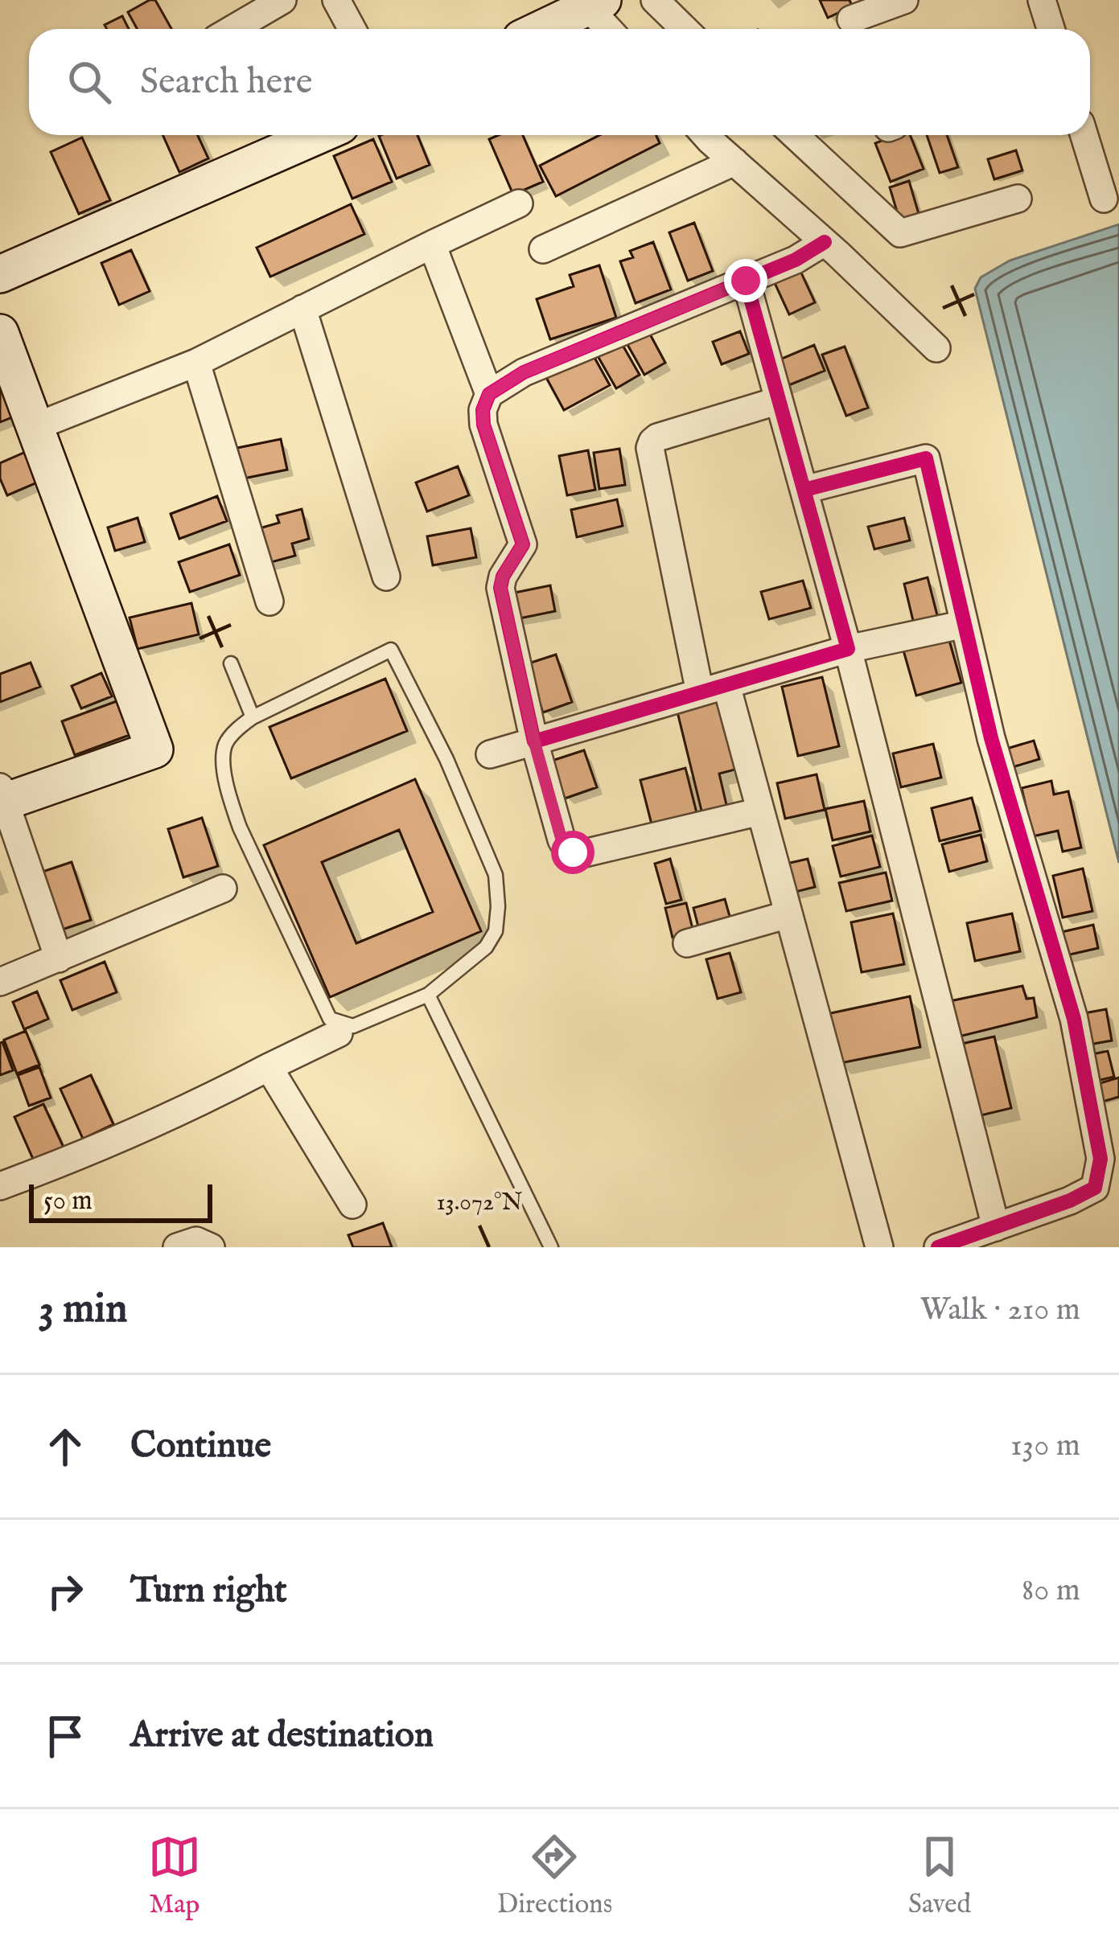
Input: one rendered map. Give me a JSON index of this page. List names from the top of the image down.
{
  "scale_bar": "50 m",
  "page": {
    "search": "Search here",
    "scale": "50 m",
    "heading": ["3 min", "Walk · 210 m"],
    "list": [
      ["Continue", "130 m"],
      ["Turn right", "80 m"],
      "Arrive at destination"
    ],
    "nav": ["Map", "Directions", "Saved"]
  },
  "coordinates": ["13.072°N"]
}
